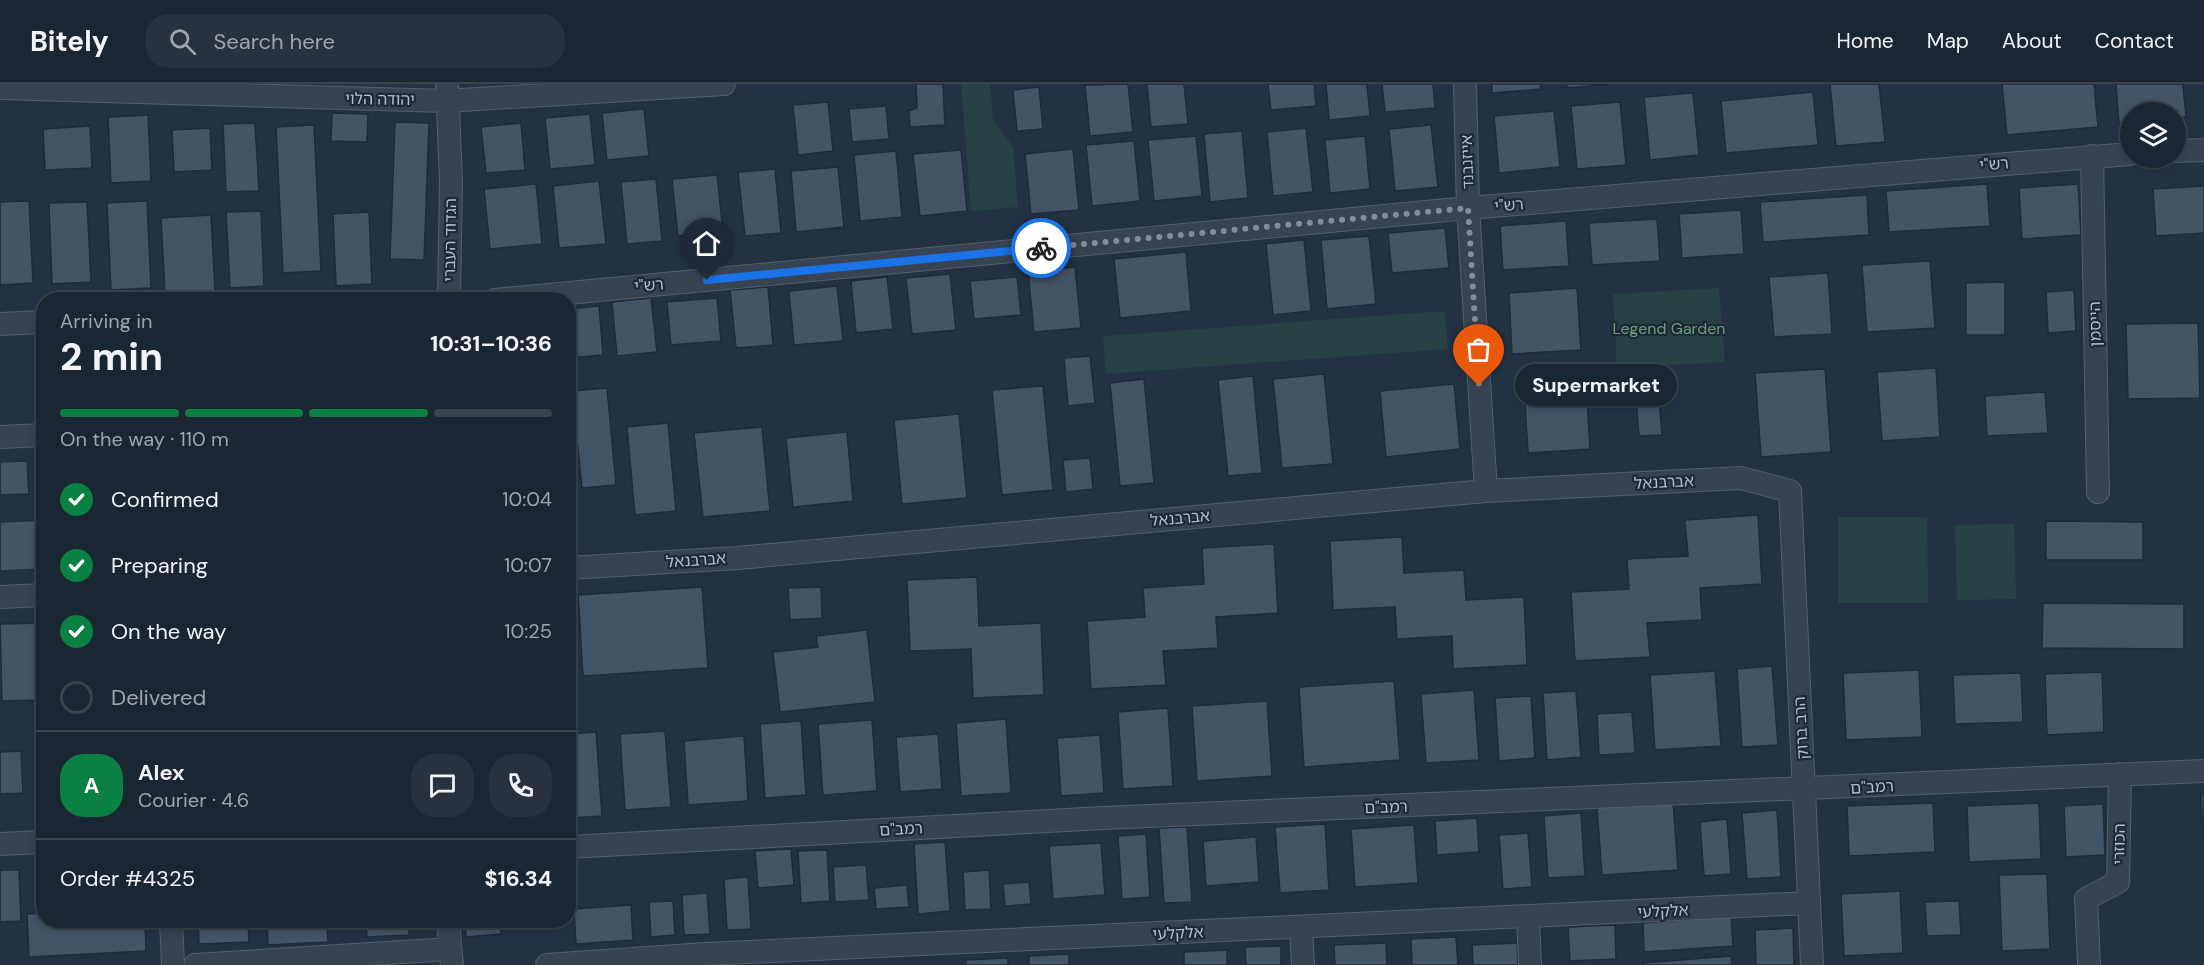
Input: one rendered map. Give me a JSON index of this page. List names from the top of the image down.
{
  "streets": {
    "street": [
      "יהודה הלוי",
      "אייזנבנד",
      "רש\"י",
      "הגדוד העברי",
      "הייסמן",
      "אברבנאל",
      "הרב ברוק",
      "רמב\"ם",
      "הכוזרי",
      "אלקלעי"
    ]
  },
  "crossings": [
    ["יהודה הלוי", "הגדוד העברי"],
    ["אייזנבנד", "רש\"י"],
    ["אייזנבנד", "אברבנאל"],
    ["רש\"י", "הייסמן"],
    ["אברבנאל", "הרב ברוק"],
    ["הרב ברוק", "רמב\"ם"],
    ["הרב ברוק", "אלקלעי"],
    ["רמב\"ם", "הכוזרי"]
  ],
  "parks": ["Legend Garden"],
  "places": ["Supermarket"],
  "page": {
    "header": "Bitely",
    "search": "Search here",
    "nav": [
      "Home",
      "Map",
      "About",
      "Contact"
    ],
    "heading": ["2 min", "Arriving in", "10:31–10:36"],
    "panel": [
      "Alex",
      "Courier · 4.6",
      "Order #4325",
      "$16.34"
    ],
    "bubble": "Supermarket",
    "bar": "On the way · 110 m",
    "list": [
      ["Confirmed", "10:04"],
      ["Preparing", "10:07"],
      ["On the way", "10:25"],
      "Delivered"
    ],
    "round": "A"
  }
}
